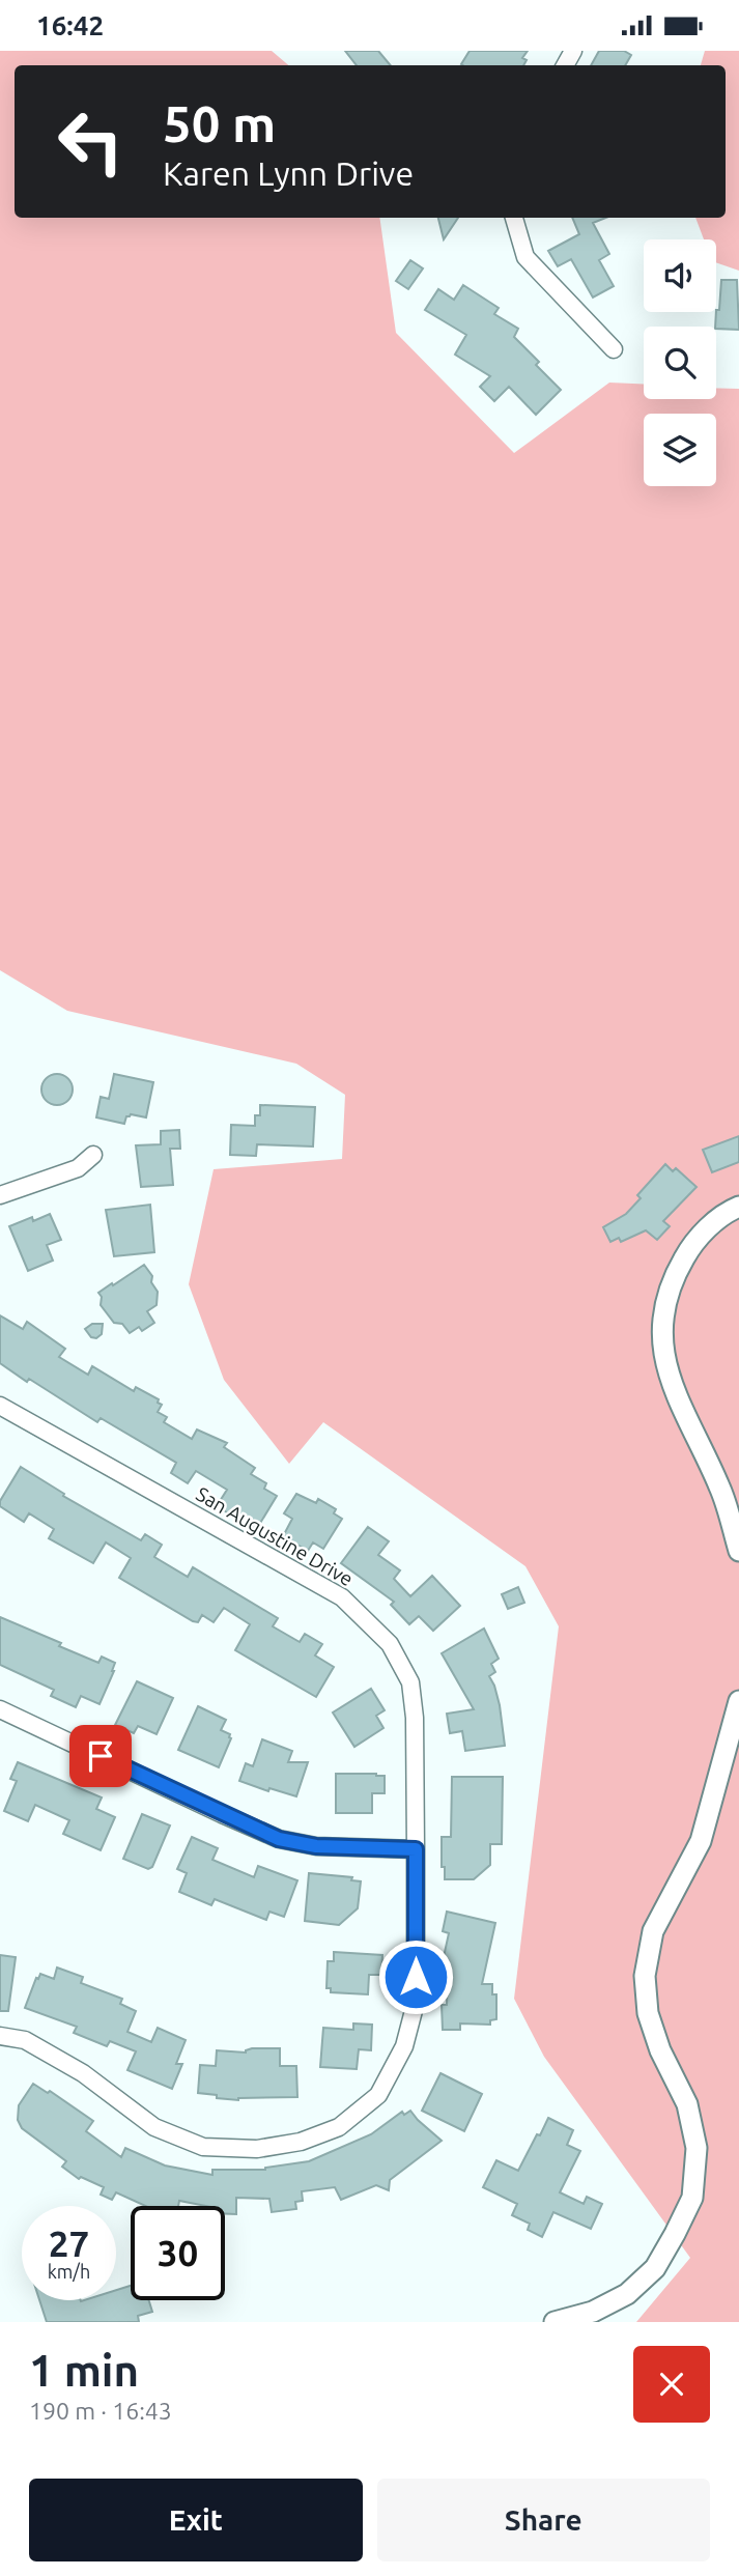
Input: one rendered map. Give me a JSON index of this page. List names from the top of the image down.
{
  "streets": {
    "street": ["San Augustine Drive"]
  },
  "page": {
    "status": "16:42",
    "turn": ["50 m", "Karen Lynn Drive"],
    "speed": "27 km/h",
    "limit": "30",
    "heading": ["1 min", "190 m · 16:43"],
    "buttons": ["Exit", "Share"]
  }
}
